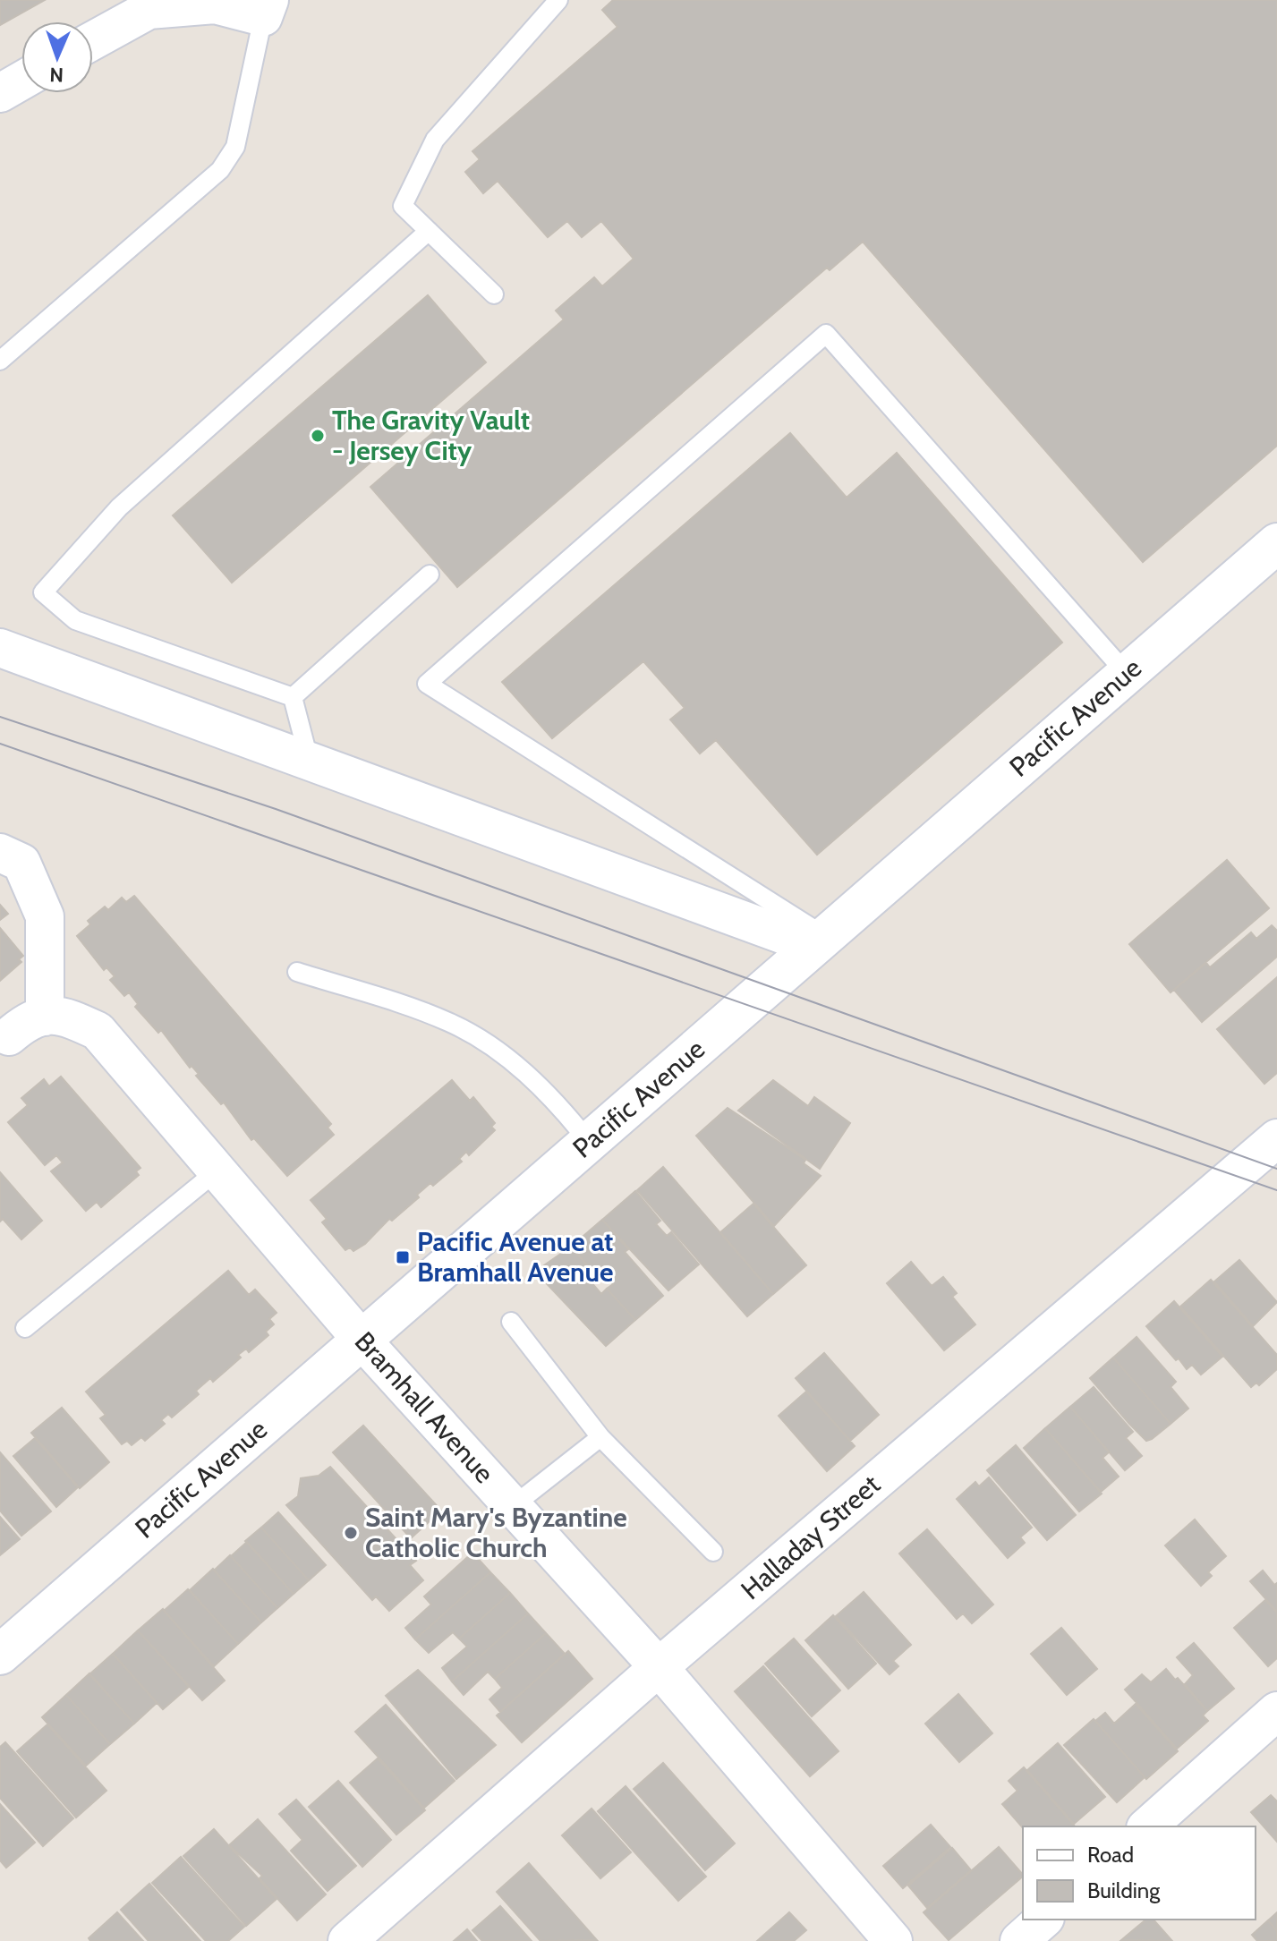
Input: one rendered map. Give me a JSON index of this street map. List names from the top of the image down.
{
  "streets": {
    "street": ["Pacific Avenue", "Bramhall Avenue", "Halladay Street"]
  },
  "crossings": [
    ["Pacific Avenue", "Bramhall Avenue"],
    ["Bramhall Avenue", "Halladay Street"]
  ],
  "places": {
    "other": ["The Gravity Vault - Jersey City", "Saint Mary's Byzantine Catholic Church"],
    "transit": ["Pacific Avenue at Bramhall Avenue"]
  },
  "legend": ["Road", "Building"],
  "north": "bottom"
}
